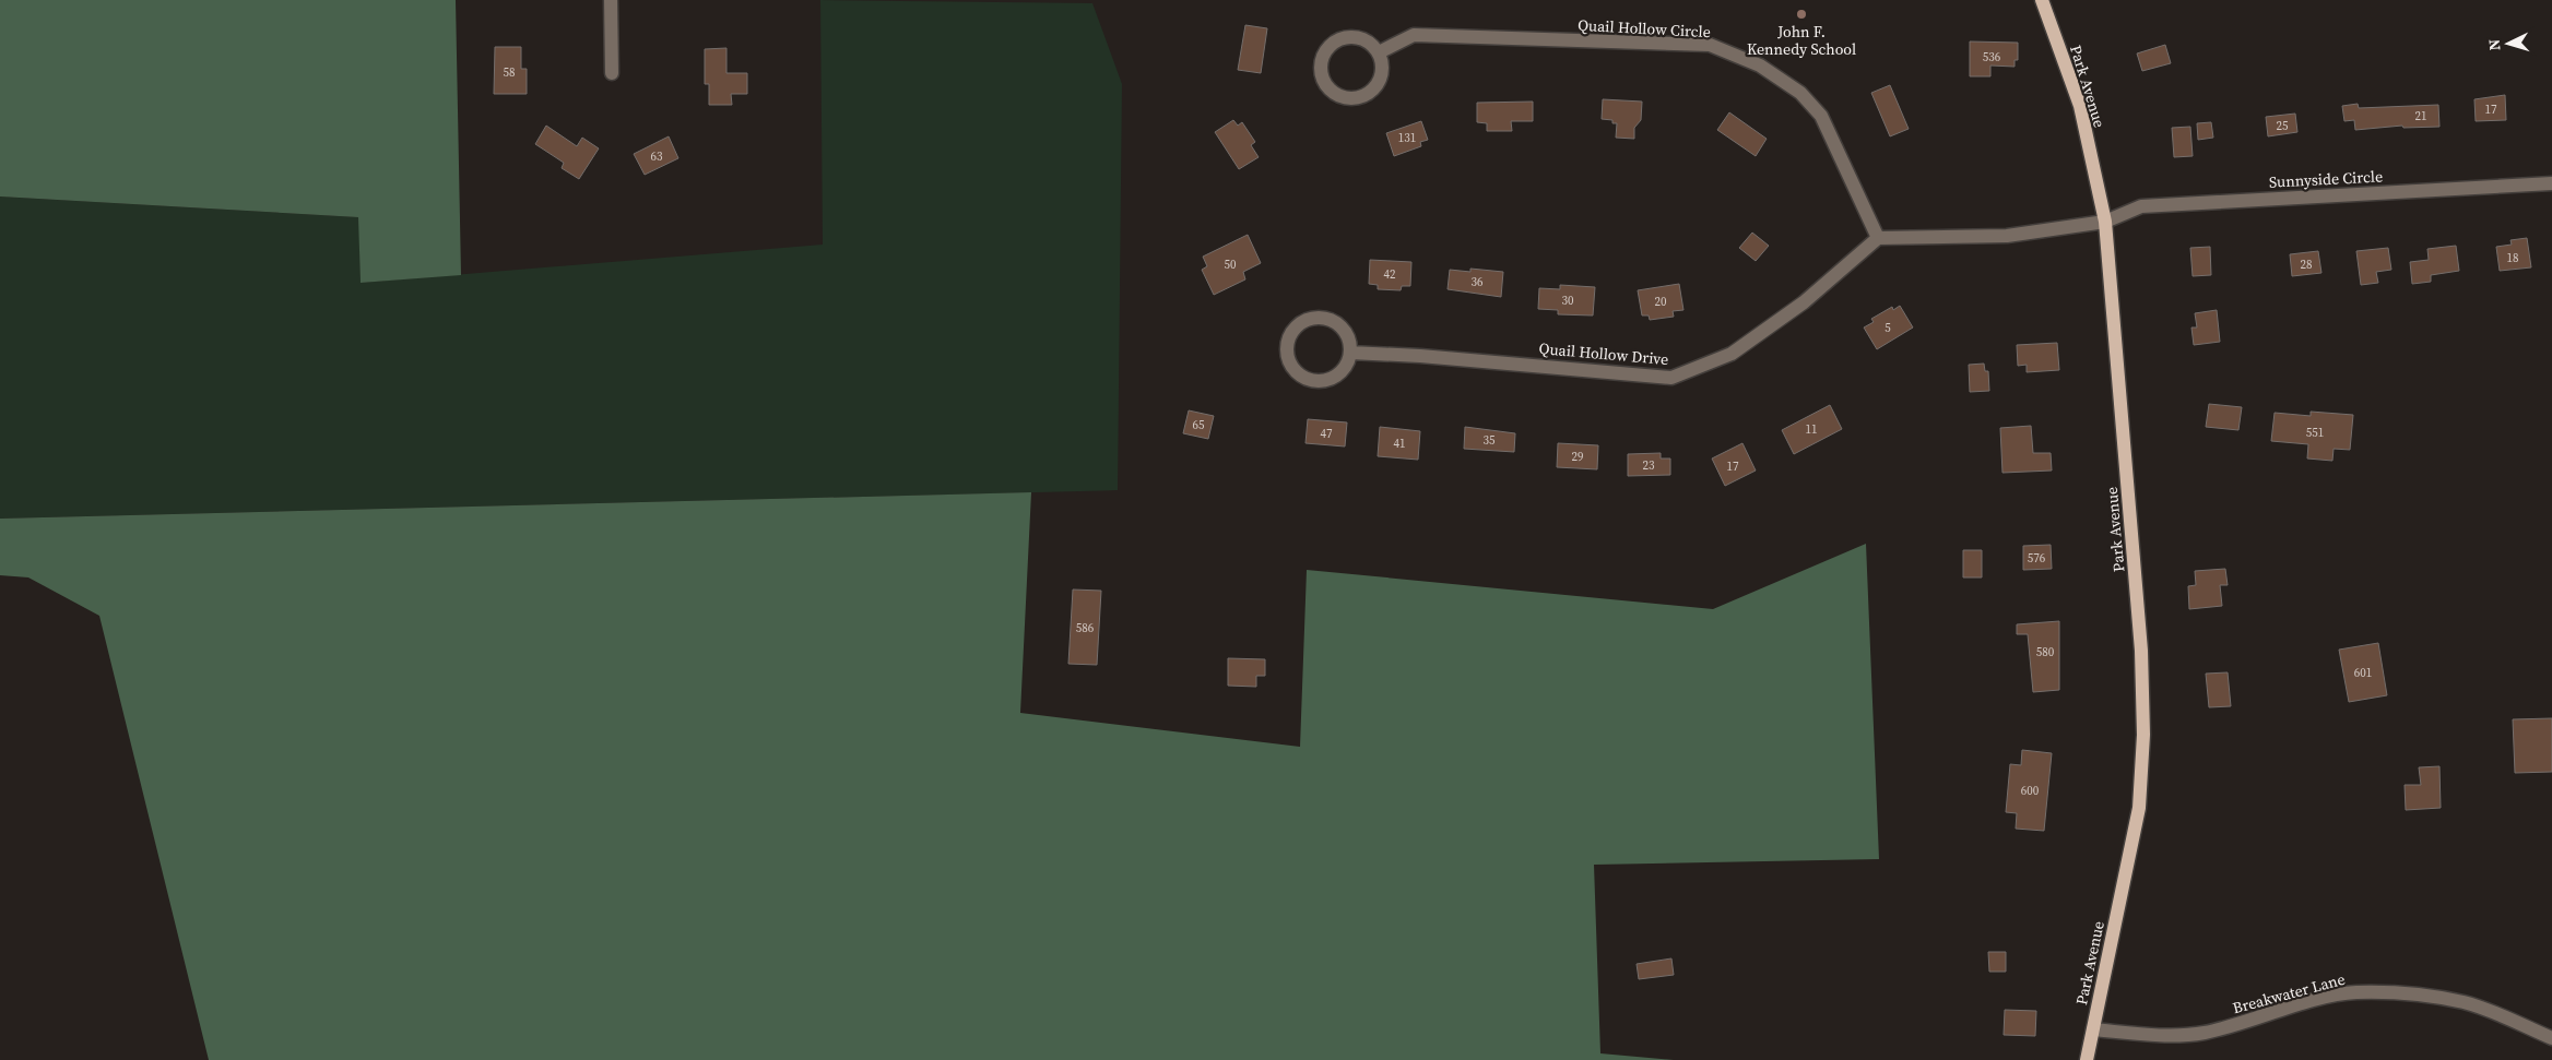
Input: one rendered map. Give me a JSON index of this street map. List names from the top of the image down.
{
  "streets": {
    "main road": ["Park Avenue"],
    "street": [
      "Quail Hollow Circle",
      "Sunnyside Circle",
      "Quail Hollow Drive",
      "Breakwater Lane"
    ]
  },
  "crossings": [
    ["Quail Hollow Circle", "Quail Hollow Drive"],
    ["Park Avenue", "Sunnyside Circle"],
    ["Park Avenue", "Breakwater Lane"]
  ],
  "places": ["John F. Kennedy School"],
  "house_numbers": [
    "536",
    "58",
    "17",
    "21",
    "25",
    "131",
    "63",
    "18",
    "50",
    "28",
    "42",
    "36",
    "30",
    "20",
    "5",
    "65",
    "11",
    "551",
    "47",
    "35",
    "41",
    "29",
    "23",
    "17",
    "576",
    "586",
    "580",
    "601",
    "600"
  ],
  "north": "left"
}
